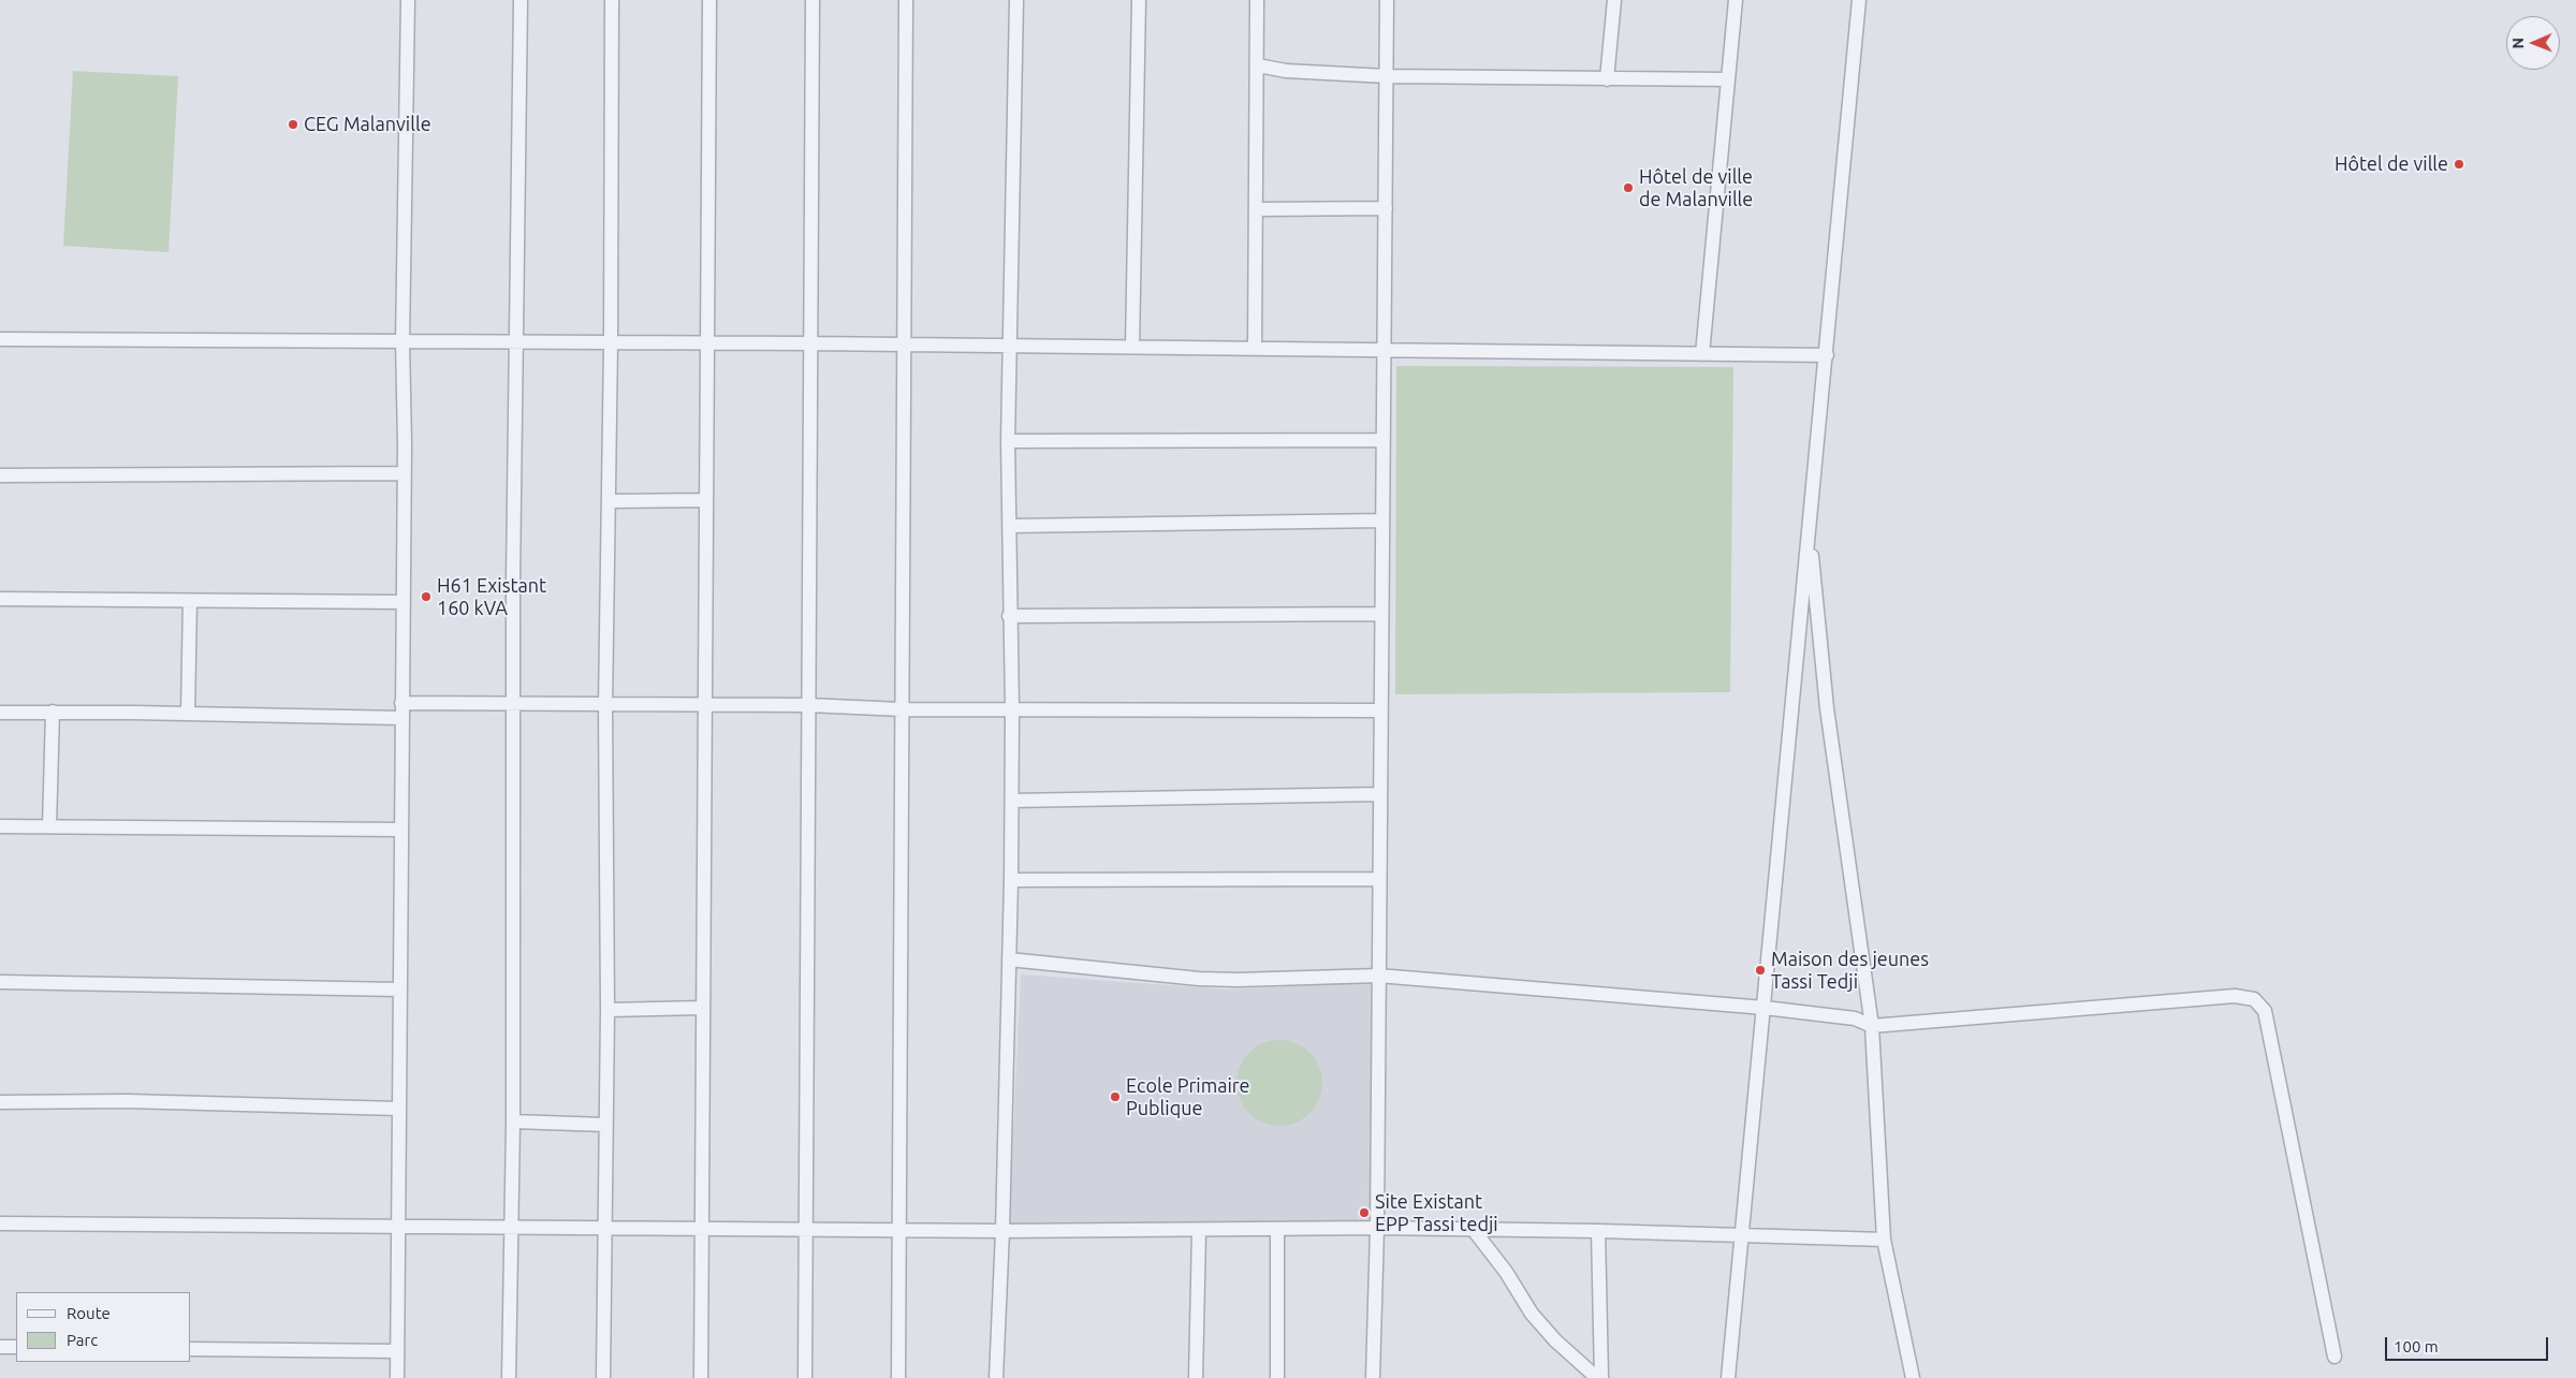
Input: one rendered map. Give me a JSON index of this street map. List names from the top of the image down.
{
  "places": [
    "CEG Malanville",
    "Hôtel de ville",
    "Hôtel de ville de Malanville",
    "H61 Existant 160 kVA",
    "Maison des jeunes Tassi Tedji",
    "Ecole Primaire Publique",
    "Site Existant EPP Tassi tedji"
  ],
  "legend": ["Route", "Parc"],
  "scale_bar": "100 m",
  "north": "left"
}
